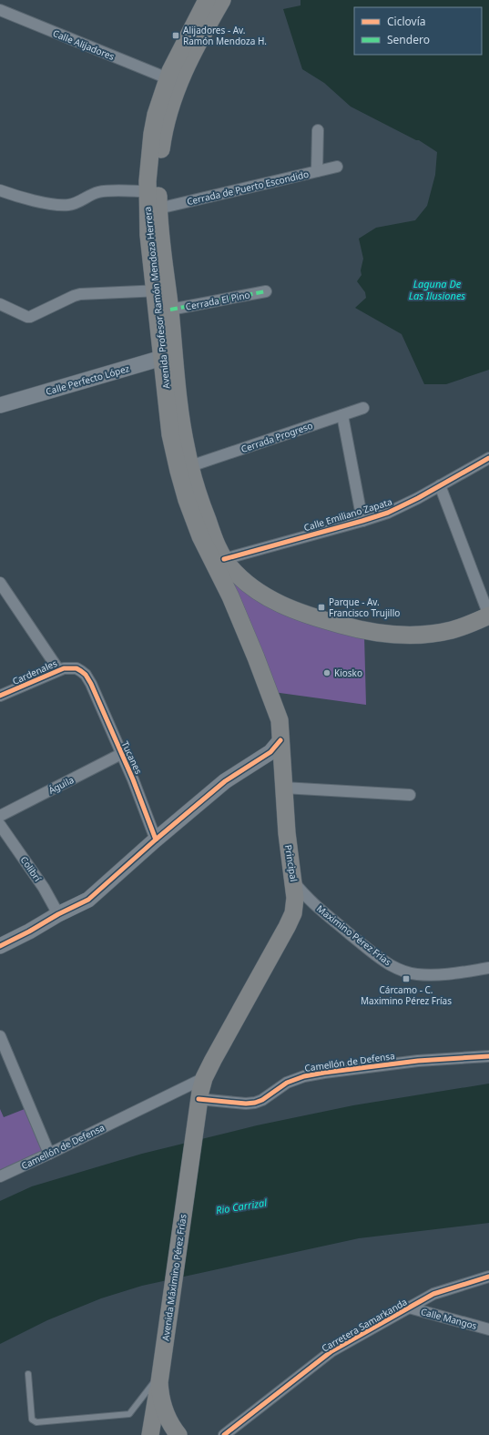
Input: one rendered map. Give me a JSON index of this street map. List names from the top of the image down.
{
  "streets": {
    "main road": ["Avenida Profesor Ramón Mendoza Herrera", "Principal", "Avenida Máximino Pérez Frías"],
    "street": [
      "Calle Alijadores",
      "Cerrada de Puerto Escondido",
      "Cerrada El Pino",
      "Calle Perfecto López",
      "Cerrada Progreso",
      "Calle Emiliano Zapata",
      "Cardenales",
      "Tucanes",
      "Águila",
      "Colibrí",
      "Maximino Pérez Frías",
      "Camellón de Defensa",
      "Calle Mangos",
      "Carretera Samarkanda"
    ]
  },
  "crossings": [
    ["Calle Alijadores", "Avenida Profesor Ramón Mendoza Herrera"],
    ["Cerrada de Puerto Escondido", "Avenida Profesor Ramón Mendoza Herrera"],
    ["Avenida Profesor Ramón Mendoza Herrera", "Cerrada El Pino"],
    ["Avenida Profesor Ramón Mendoza Herrera", "Calle Perfecto López"],
    ["Avenida Profesor Ramón Mendoza Herrera", "Cerrada Progreso"],
    ["Avenida Profesor Ramón Mendoza Herrera", "Calle Emiliano Zapata"],
    ["Avenida Profesor Ramón Mendoza Herrera", "Principal"],
    ["Cardenales", "Tucanes"],
    ["Tucanes", "Águila"],
    ["Principal", "Maximino Pérez Frías"],
    ["Principal", "Camellón de Defensa"],
    ["Principal", "Avenida Máximino Pérez Frías"],
    ["Camellón de Defensa", "Avenida Máximino Pérez Frías"],
    ["Calle Mangos", "Carretera Samarkanda"]
  ],
  "water": ["Laguna De Las Ilusiones", "Rio Carrizal"],
  "places": {
    "transit": ["Alijadores - Av. Ramón Mendoza H.", "Parque - Av. Francisco Trujillo", "Cárcamo - C. Maximino Pérez Frías"],
    "other": ["Kiosko"]
  },
  "legend": ["Ciclovía", "Sendero"]
}
